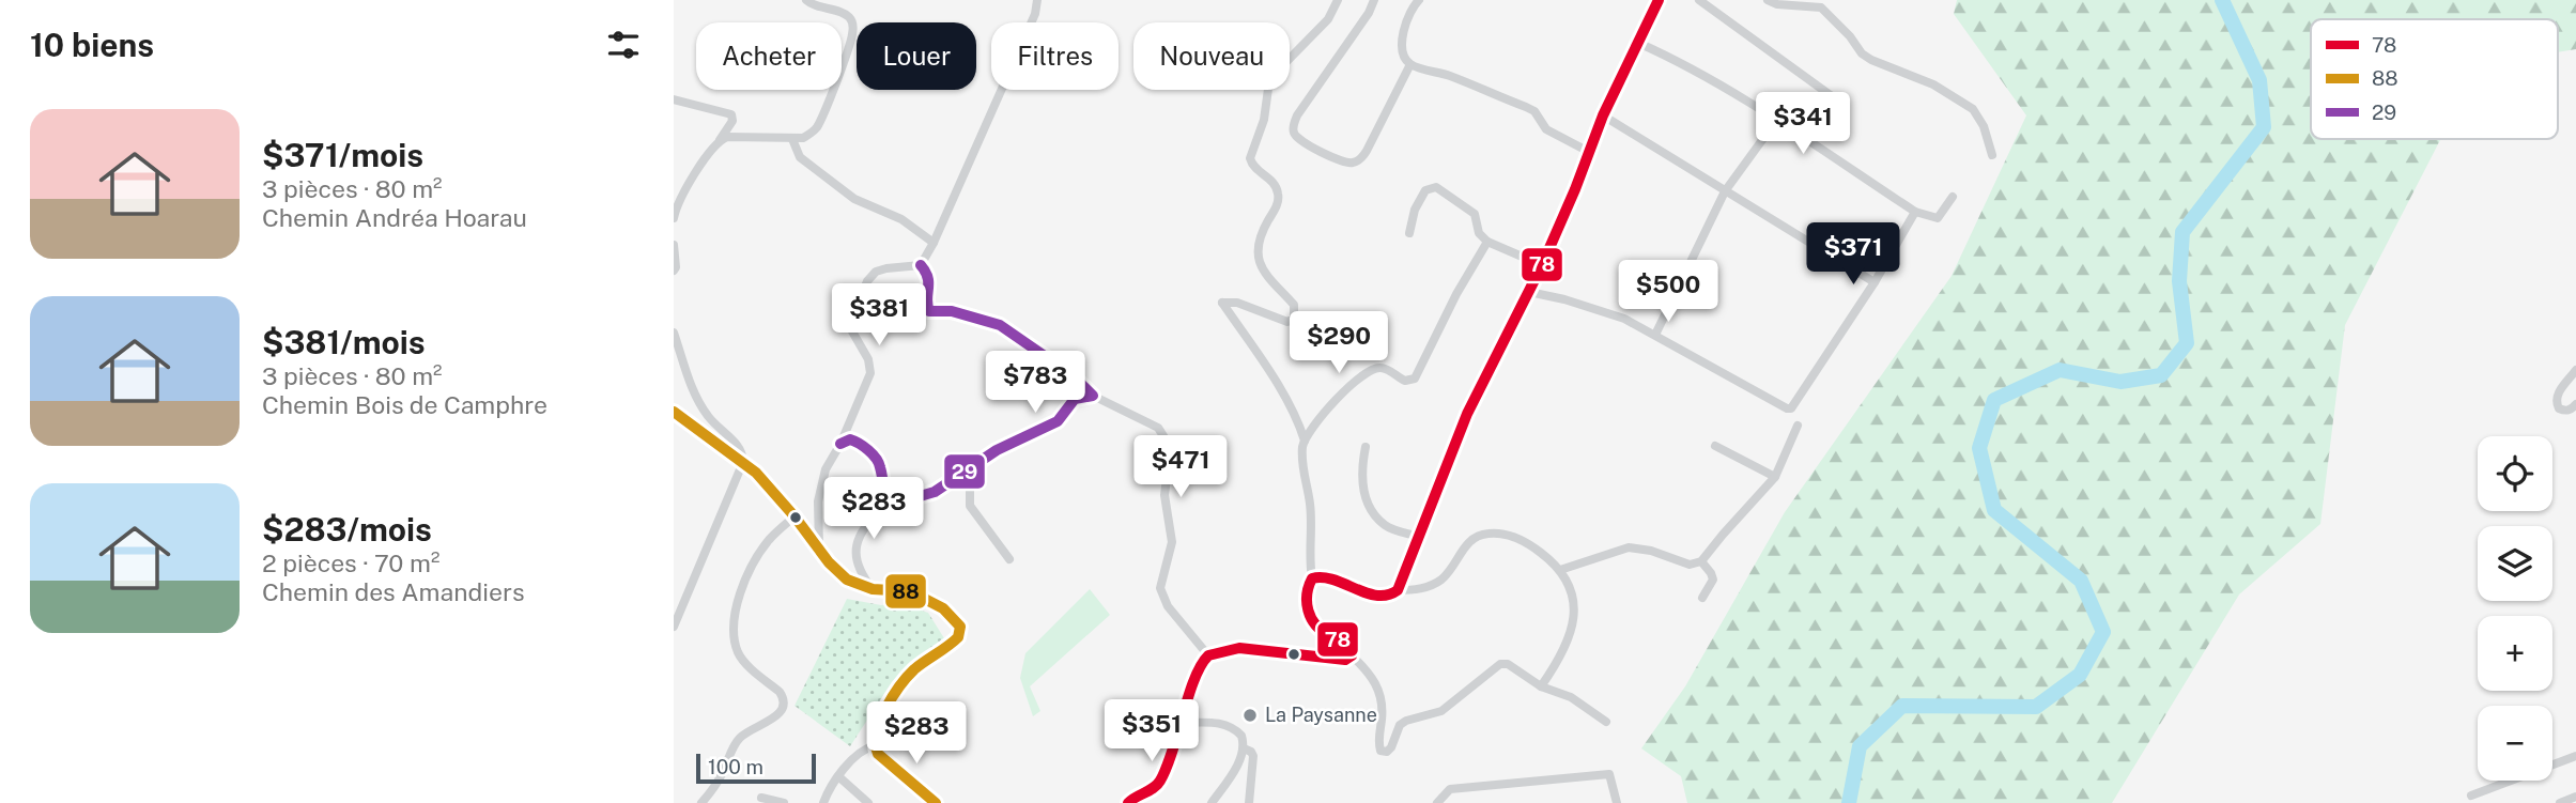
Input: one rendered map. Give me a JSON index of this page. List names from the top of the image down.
{
  "places": ["La Paysanne"],
  "lines": ["transit line 78", "transit line 29", "transit line 88"],
  "legend": ["78", "88", "29"],
  "scale_bar": "100 m",
  "page": {
    "heading": "10 biens",
    "chip": [
      "Acheter",
      "Louer",
      "Filtres",
      "Nouveau"
    ],
    "list": [
      {
        "name": "$371/mois",
        "note": "3 pièces · 80 m² · Chemin Andréa Hoarau"
      },
      {
        "name": "$381/mois",
        "note": "3 pièces · 80 m² · Chemin Bois de Camphre"
      },
      {
        "name": "$283/mois",
        "note": "2 pièces · 70 m² · Chemin des Amandiers"
      }
    ],
    "price": [
      "$341",
      "$371",
      "$500",
      "$381",
      "$290",
      "$783",
      "$471",
      "$283",
      "$351",
      "$283"
    ],
    "map_buttons": ["+", "−"],
    "scale": "100 m"
  }
}
